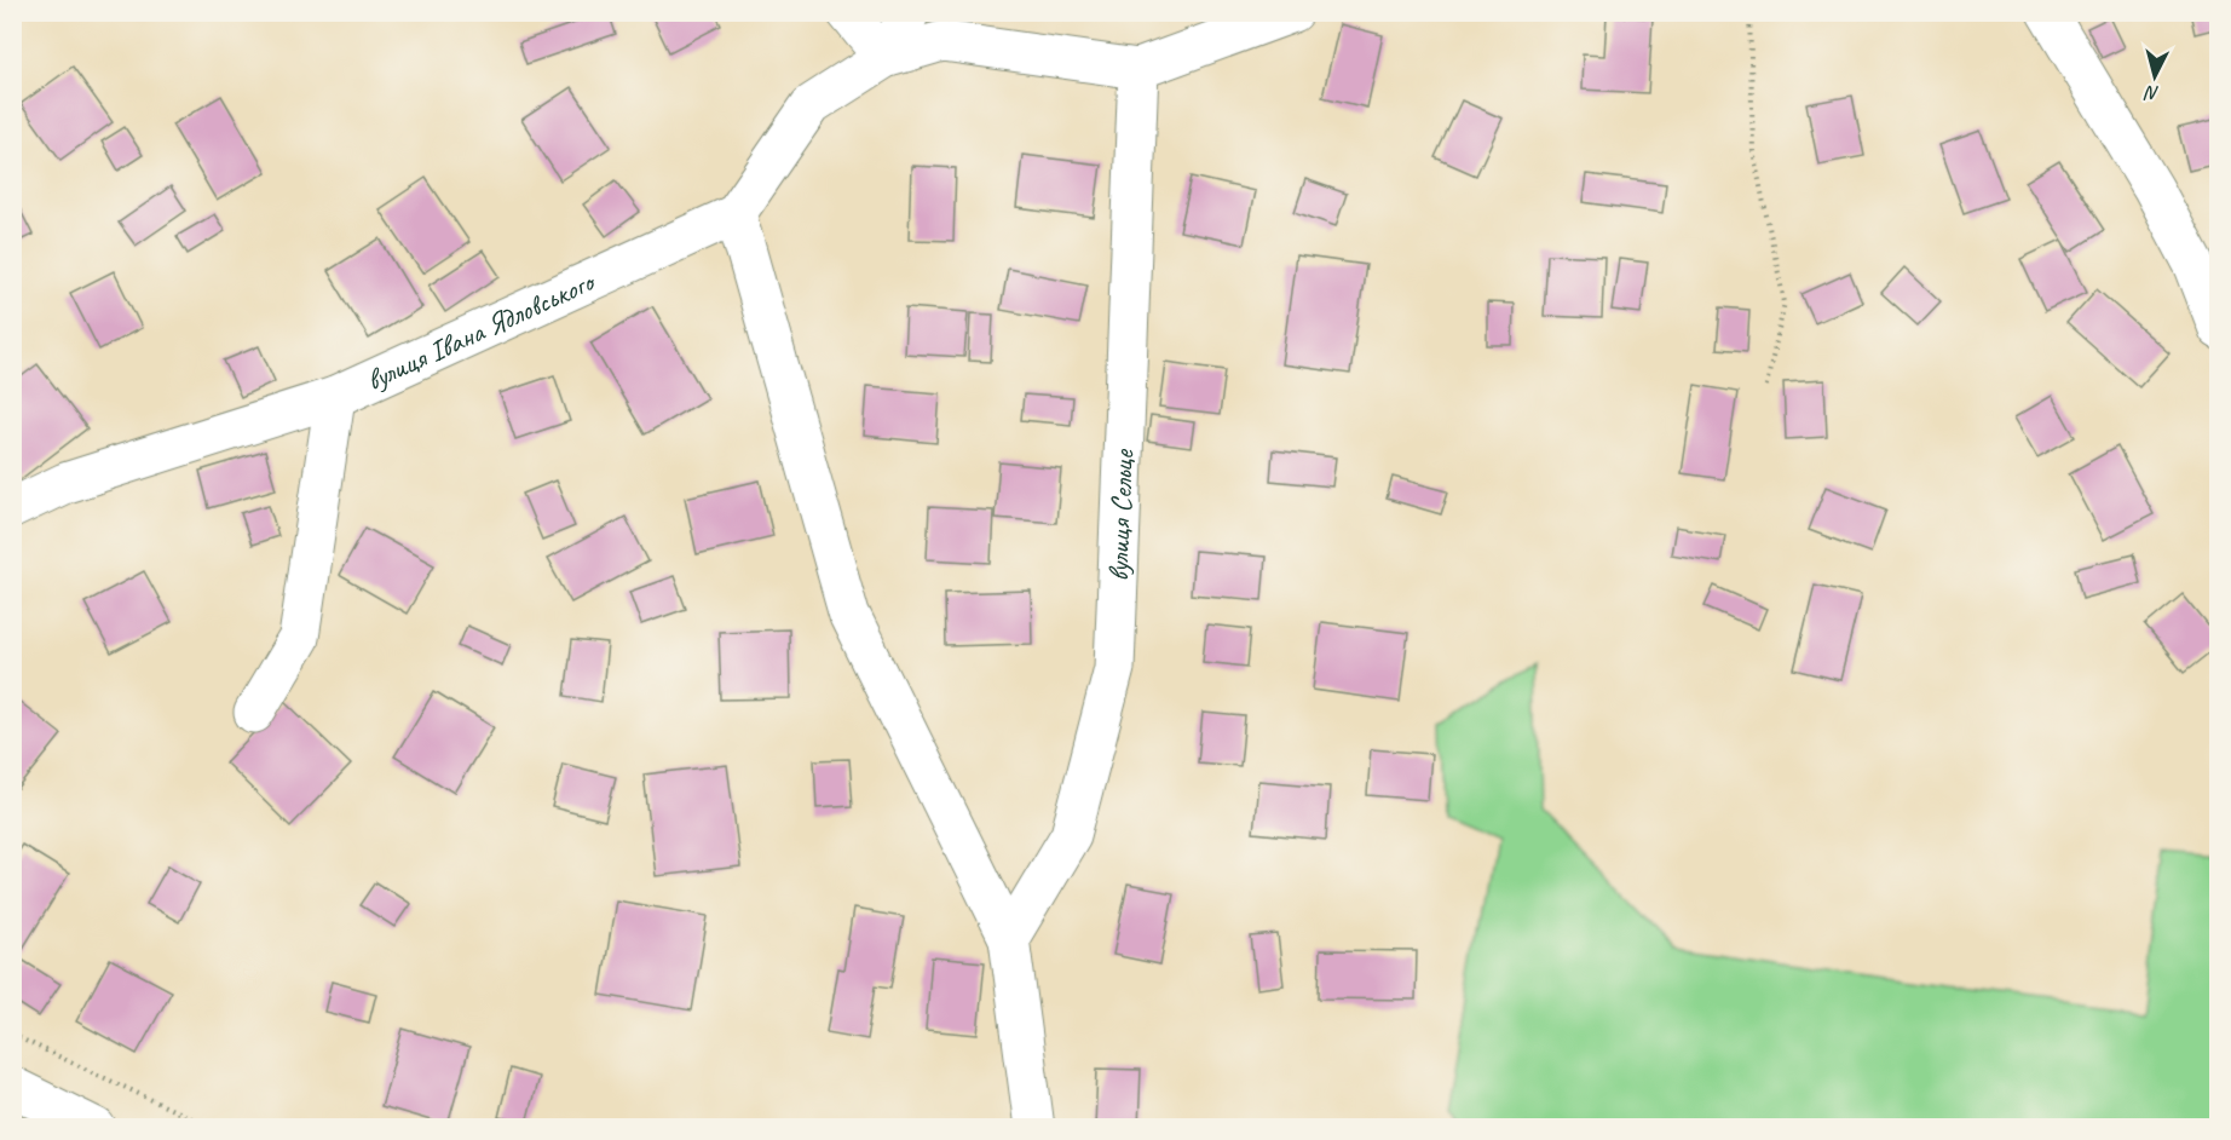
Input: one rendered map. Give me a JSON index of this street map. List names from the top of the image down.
{
  "streets": {
    "street": ["вулиця Івана Ядловського", "вулиця Сельце"]
  },
  "north": "bottom"
}
